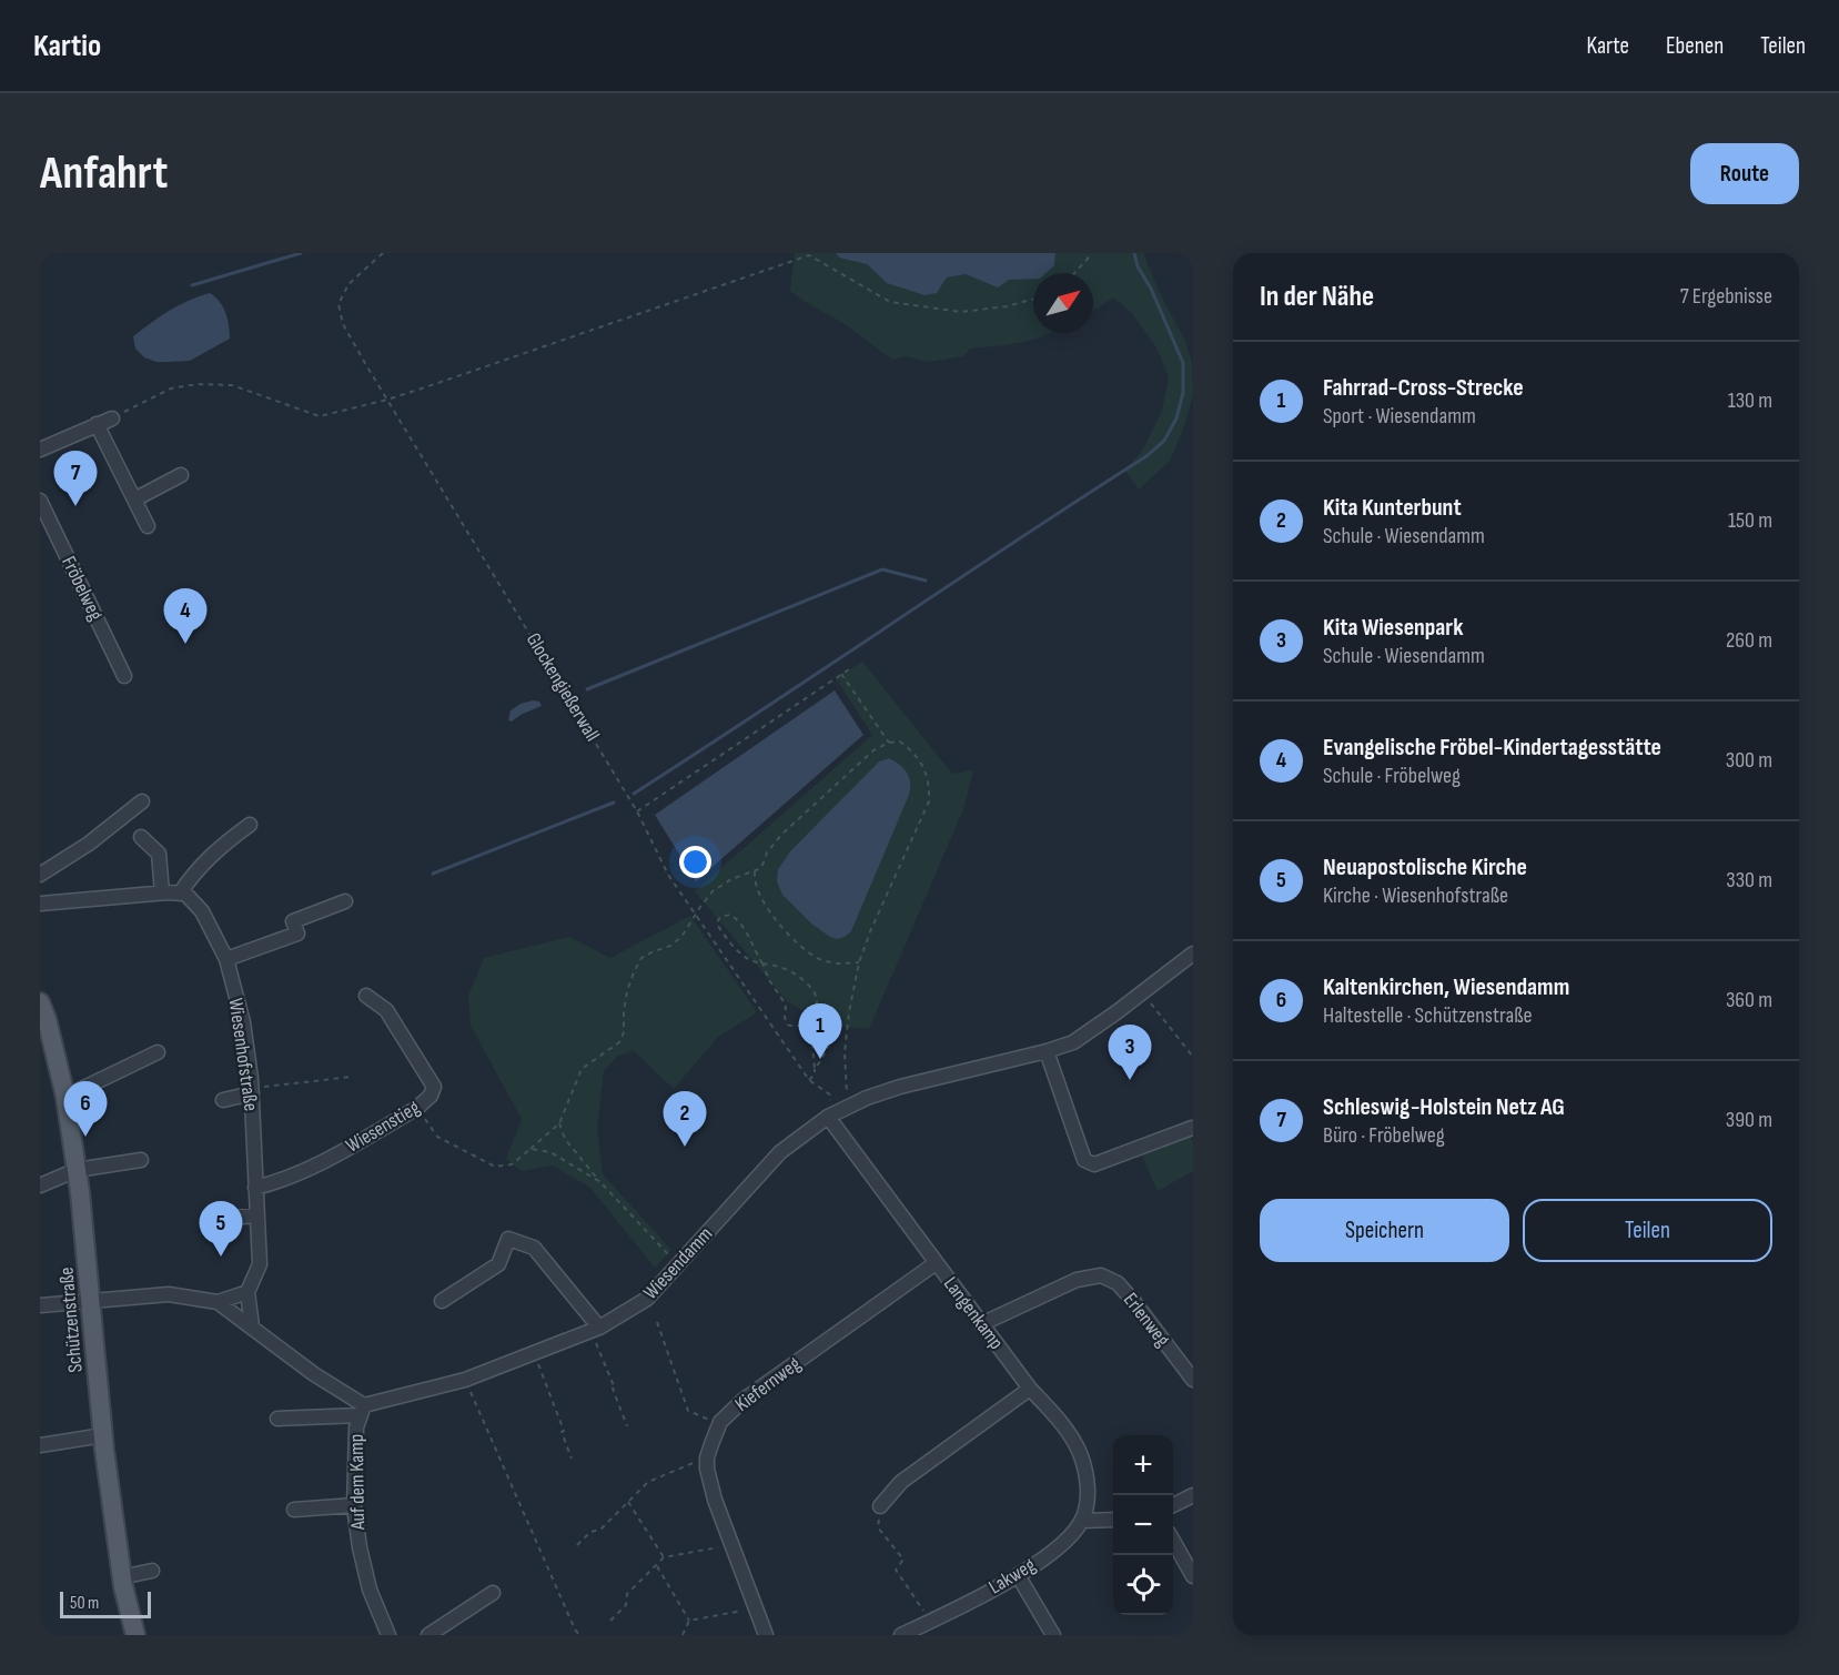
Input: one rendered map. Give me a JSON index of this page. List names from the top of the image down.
{
  "streets": {
    "main road": ["Schützenstraße"],
    "street": [
      "Fröbelweg",
      "Wiesenhofstraße",
      "Wiesenstieg",
      "Wiesendamm",
      "Langenkamp",
      "Erlenweg",
      "Kiefernweg",
      "Auf dem Kamp",
      "Lakweg"
    ],
    "path": ["Glockengießerwall"]
  },
  "crossings": [
    ["Glockengießerwall", "Wiesendamm"],
    ["Glockengießerwall", "Langenkamp"],
    ["Wiesenhofstraße", "Wiesenstieg"],
    ["Wiesendamm", "Langenkamp"],
    ["Wiesendamm", "Auf dem Kamp"],
    ["Langenkamp", "Erlenweg"],
    ["Langenkamp", "Kiefernweg"],
    ["Langenkamp", "Lakweg"]
  ],
  "scale_bar": "50 m",
  "north": "top right",
  "page": {
    "header": "Kartio",
    "nav": ["Karte", "Ebenen", "Teilen"],
    "buttons": [
      "Route",
      ["Speichern", "Teilen"]
    ],
    "title": "Anfahrt",
    "heading": ["In der Nähe", "7 Ergebnisse"],
    "list": [
      {
        "mark": "1",
        "name": "Fahrrad-Cross-Strecke",
        "note": "Sport · Wiesendamm",
        "value": "130 m"
      },
      {
        "mark": "2",
        "name": "Kita Kunterbunt",
        "note": "Schule · Wiesendamm",
        "value": "150 m"
      },
      {
        "mark": "3",
        "name": "Kita Wiesenpark",
        "note": "Schule · Wiesendamm",
        "value": "260 m"
      },
      {
        "mark": "4",
        "name": "Evangelische Fröbel-Kindertagesstätte",
        "note": "Schule · Fröbelweg",
        "value": "300 m"
      },
      {
        "mark": "5",
        "name": "Neuapostolische Kirche",
        "note": "Kirche · Wiesenhofstraße",
        "value": "330 m"
      },
      {
        "mark": "6",
        "name": "Kaltenkirchen, Wiesendamm",
        "note": "Haltestelle · Schützenstraße",
        "value": "360 m"
      },
      {
        "mark": "7",
        "name": "Schleswig-Holstein Netz AG",
        "note": "Büro · Fröbelweg",
        "value": "390 m"
      }
    ],
    "pins": [
      "7",
      "4",
      "1",
      "3",
      "6",
      "2",
      "5"
    ],
    "map_buttons": ["+", "−"],
    "scale": "50 m"
  }
}
